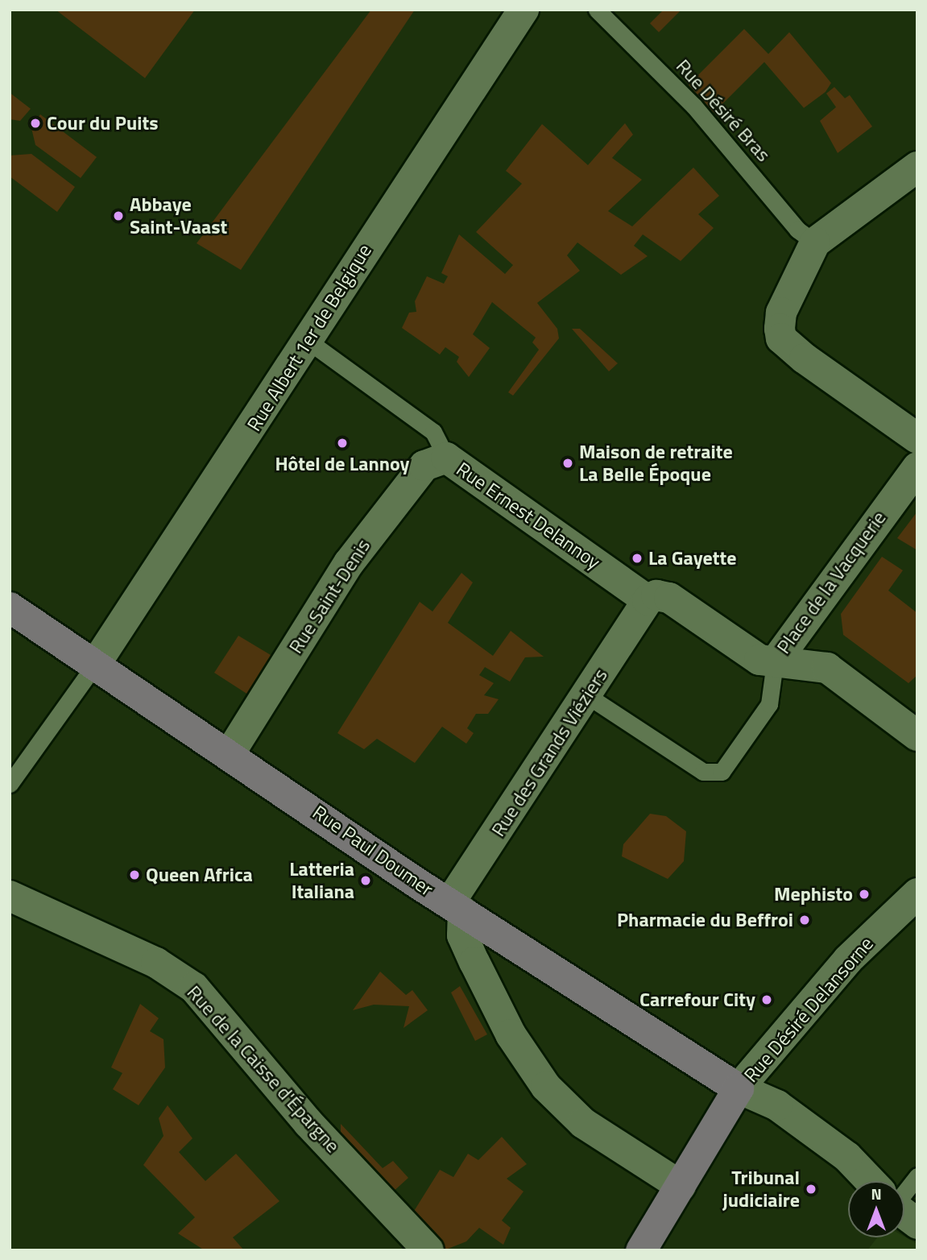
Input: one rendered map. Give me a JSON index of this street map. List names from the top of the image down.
{
  "streets": {
    "street": [
      "Rue Albert 1er de Belgique",
      "Rue Ernest Delannoy",
      "Place de la Vacquerie",
      "Rue Saint-Denis",
      "Rue des Grands Viéziers",
      "Rue Paul Doumer",
      "Rue Désiré Delansorne",
      "Rue de la Caisse d'Épargne"
    ],
    "lane": ["Rue Désiré Bras"]
  },
  "crossings": [
    ["Rue Albert 1er de Belgique", "Rue Ernest Delannoy"],
    ["Rue Albert 1er de Belgique", "Rue Paul Doumer"],
    ["Rue Ernest Delannoy", "Place de la Vacquerie"],
    ["Rue Ernest Delannoy", "Rue Saint-Denis"],
    ["Rue Ernest Delannoy", "Rue des Grands Viéziers"],
    ["Place de la Vacquerie", "Rue des Grands Viéziers"],
    ["Rue Saint-Denis", "Rue Paul Doumer"],
    ["Rue des Grands Viéziers", "Rue Paul Doumer"],
    ["Rue Paul Doumer", "Rue Désiré Delansorne"]
  ],
  "places": [
    "Cour du Puits",
    "Abbaye Saint-Vaast",
    "Hôtel de Lannoy",
    "Maison de retraite La Belle Époque",
    "La Gayette",
    "Queen Africa",
    "Latteria Italiana",
    "Mephisto",
    "Pharmacie du Beffroi",
    "Carrefour City",
    "Tribunal judiciaire"
  ],
  "north": "top"
}
